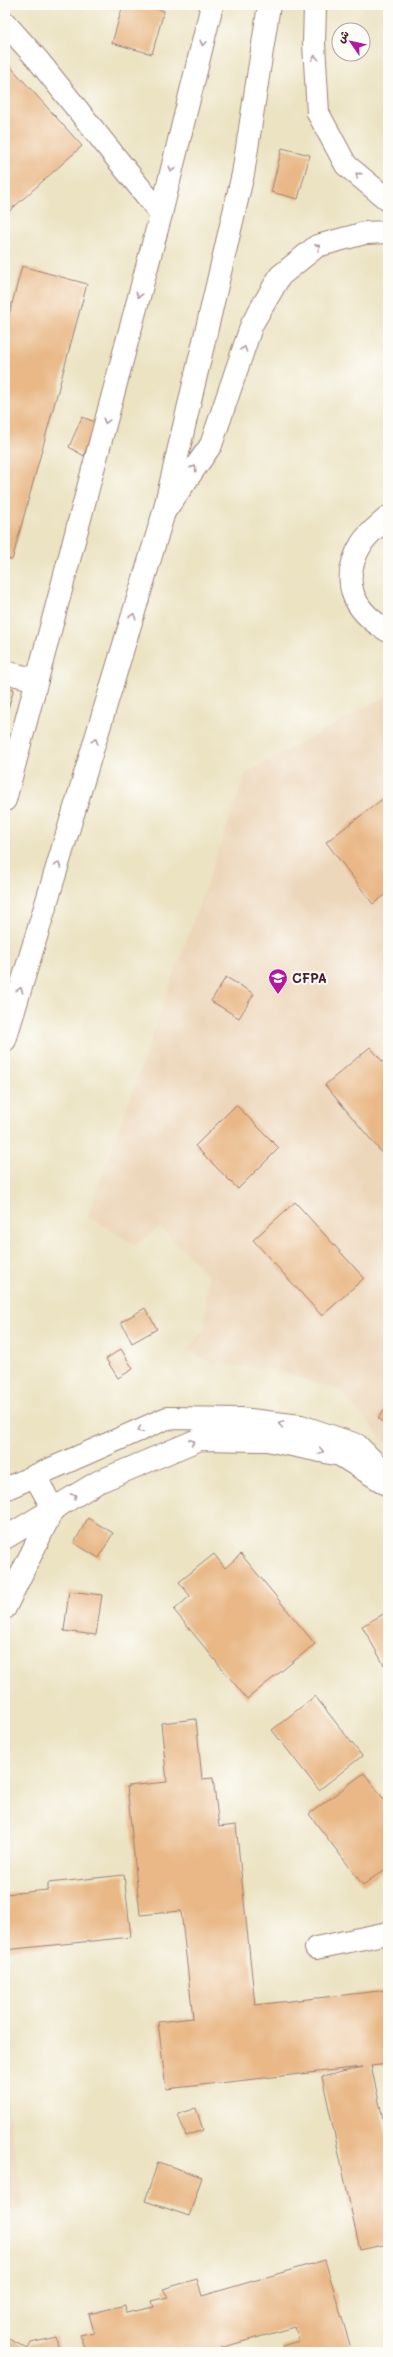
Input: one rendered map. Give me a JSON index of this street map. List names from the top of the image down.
{
  "places": {
    "school or university": ["CFPA"]
  },
  "north": "top left"
}
